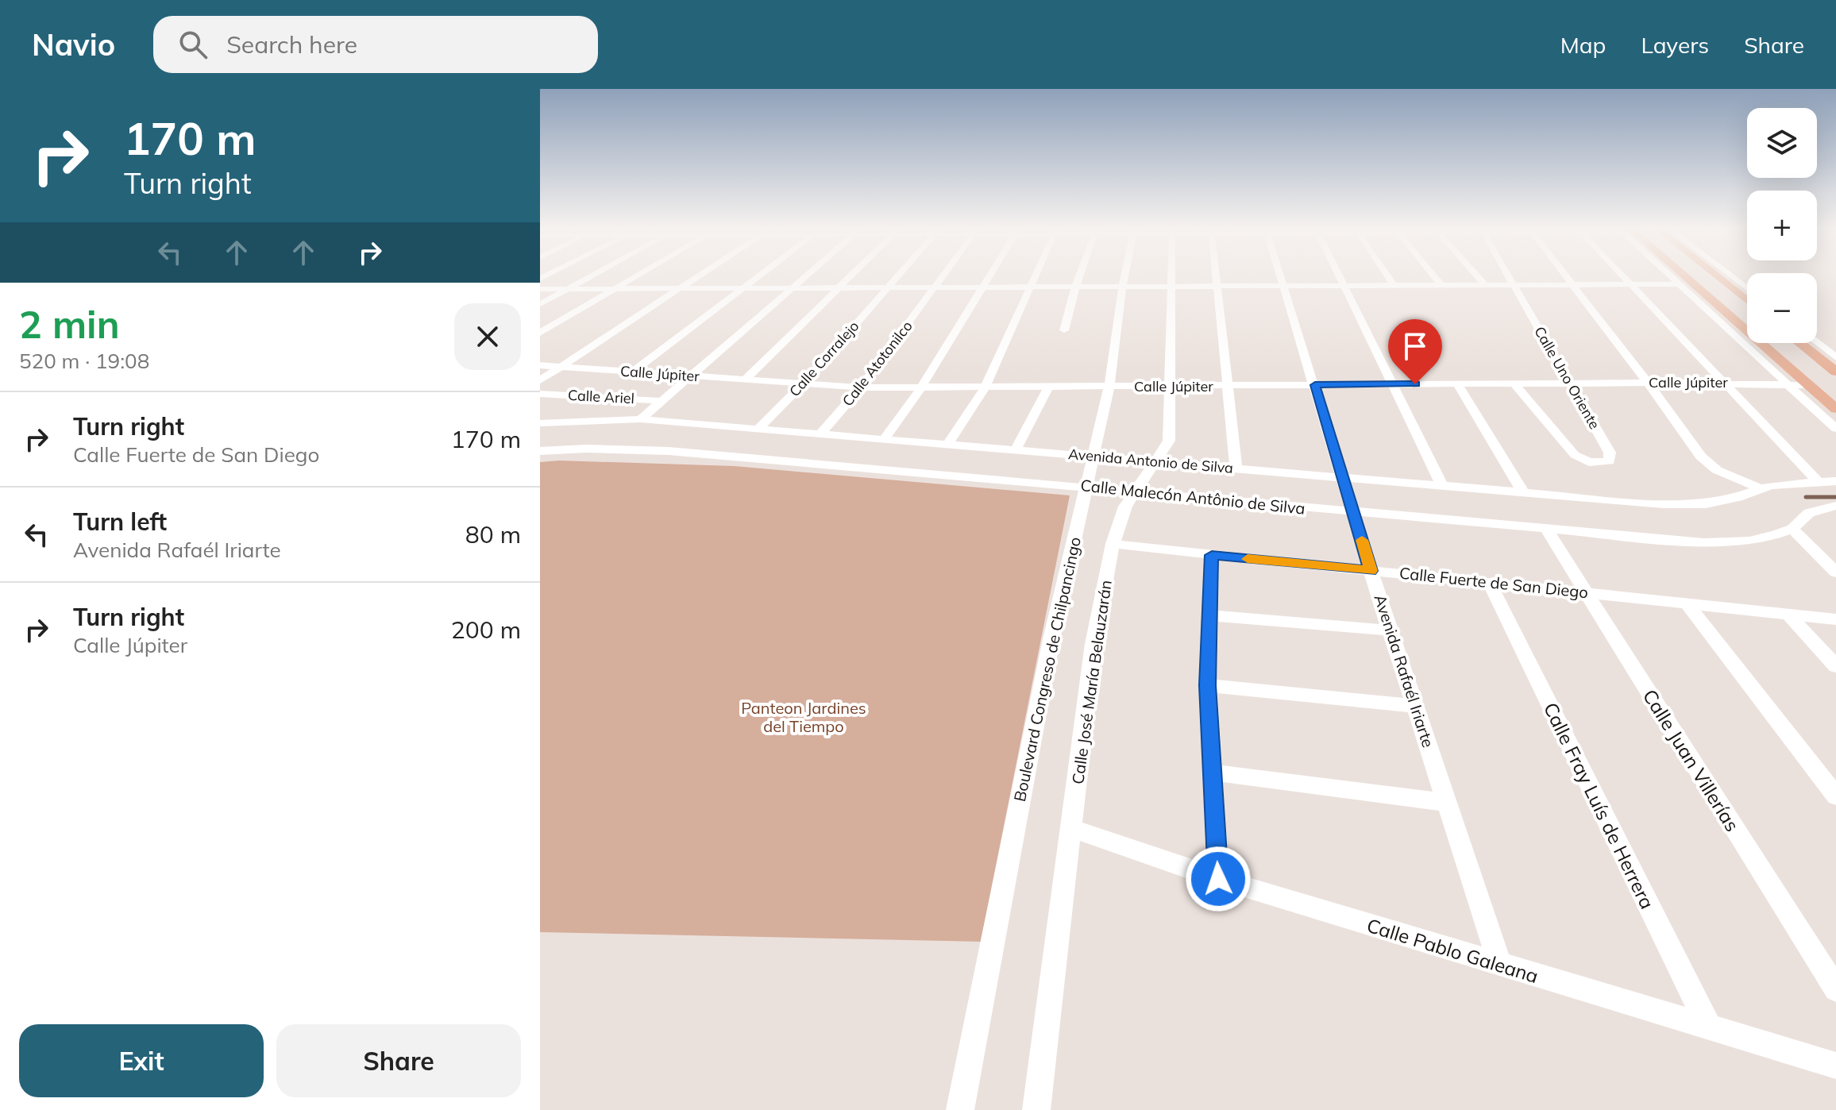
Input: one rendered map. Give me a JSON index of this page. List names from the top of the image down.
{
  "streets": {
    "street": [
      "Calle Corralejo",
      "Calle Atotonilco",
      "Calle Júpiter",
      "Calle Uno Oriente",
      "Calle Ariel",
      "Avenida Antonio de Silva",
      "Calle Malecón Antônio de Silva",
      "Calle Fuerte de San Diego",
      "Boulevard Congreso de Chilpancingo",
      "Avenida Rafaél Iriarte",
      "Calle José María Belauzarán",
      "Calle Juan Villerías",
      "Calle Fray Luís de Herrera",
      "Calle Pablo Galeana"
    ]
  },
  "crossings": [
    ["Calle Corralejo", "Calle Júpiter"],
    ["Calle Corralejo", "Avenida Antonio de Silva"],
    ["Calle Atotonilco", "Calle Júpiter"],
    ["Calle Atotonilco", "Avenida Antonio de Silva"],
    ["Calle Júpiter", "Calle Uno Oriente"],
    ["Calle Júpiter", "Avenida Antonio de Silva"],
    ["Calle Júpiter", "Boulevard Congreso de Chilpancingo"],
    ["Calle Júpiter", "Avenida Rafaél Iriarte"],
    ["Calle Júpiter", "Calle José María Belauzarán"],
    ["Avenida Antonio de Silva", "Boulevard Congreso de Chilpancingo"],
    ["Avenida Antonio de Silva", "Avenida Rafaél Iriarte"],
    ["Avenida Antonio de Silva", "Calle José María Belauzarán"],
    ["Calle Malecón Antônio de Silva", "Boulevard Congreso de Chilpancingo"],
    ["Calle Malecón Antônio de Silva", "Avenida Rafaél Iriarte"],
    ["Calle Malecón Antônio de Silva", "Calle José María Belauzarán"],
    ["Calle Malecón Antônio de Silva", "Calle Juan Villerías"],
    ["Calle Fuerte de San Diego", "Avenida Rafaél Iriarte"],
    ["Calle Fuerte de San Diego", "Calle José María Belauzarán"],
    ["Calle Fuerte de San Diego", "Calle Juan Villerías"],
    ["Calle Fuerte de San Diego", "Calle Fray Luís de Herrera"],
    ["Avenida Rafaél Iriarte", "Calle Pablo Galeana"],
    ["Calle José María Belauzarán", "Calle Pablo Galeana"],
    ["Calle Fray Luís de Herrera", "Calle Pablo Galeana"]
  ],
  "parks": ["Panteon Jardines del Tiempo"],
  "page": {
    "header": "Navio",
    "search": "Search here",
    "nav": ["Map", "Layers", "Share"],
    "turn": ["170 m", "Turn right"],
    "map_buttons": ["+", "−"],
    "heading": ["2 min", "520 m · 19:08"],
    "list": [
      {
        "name": "Turn right",
        "note": "Calle Fuerte de San Diego",
        "value": "170 m"
      },
      {
        "name": "Turn left",
        "note": "Avenida Rafaél Iriarte",
        "value": "80 m"
      },
      {
        "name": "Turn right",
        "note": "Calle Júpiter",
        "value": "200 m"
      }
    ],
    "buttons": ["Exit", "Share"]
  }
}
